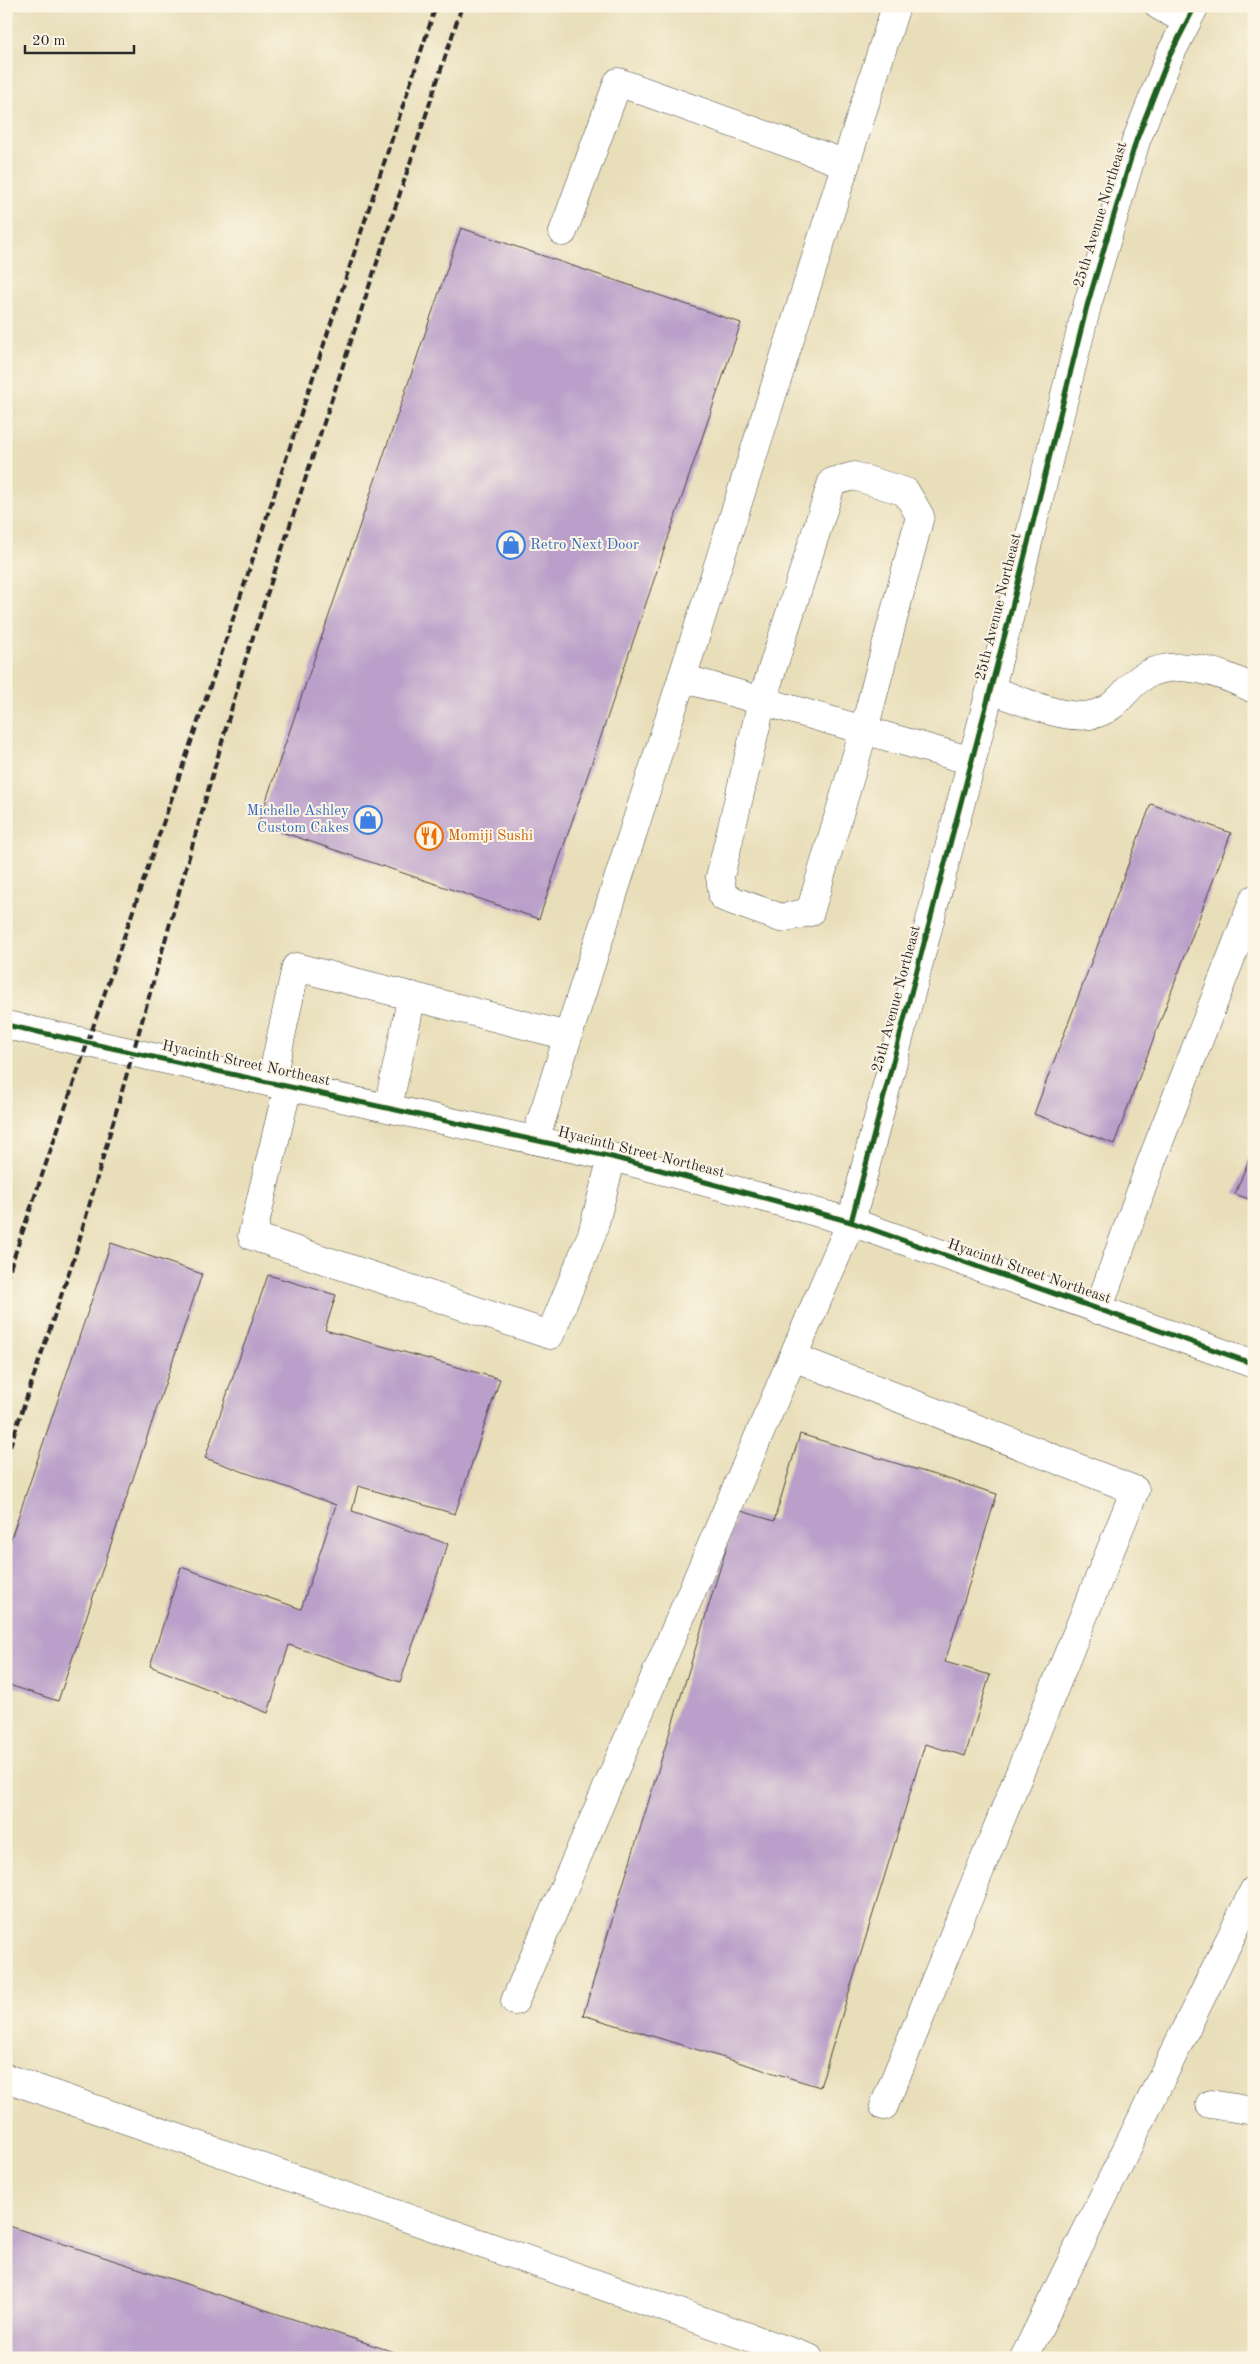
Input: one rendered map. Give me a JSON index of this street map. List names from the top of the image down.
{
  "streets": {
    "main road": ["25th Avenue Northeast", "Hyacinth Street Northeast"]
  },
  "crossings": [
    ["25th Avenue Northeast", "Hyacinth Street Northeast"]
  ],
  "places": {
    "shop": ["Retro Next Door", "Michelle Ashley Custom Cakes"],
    "restaurant": ["Momiji Sushi"]
  },
  "scale_bar": "20 m"
}
